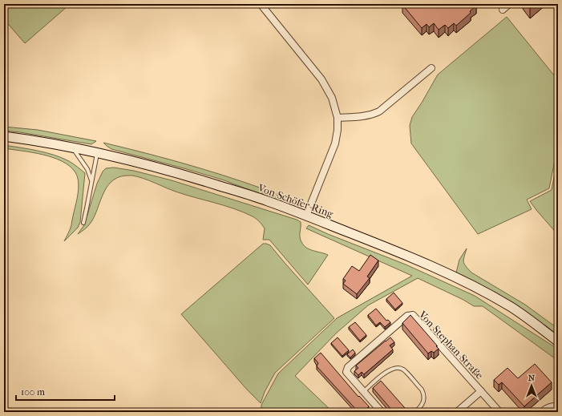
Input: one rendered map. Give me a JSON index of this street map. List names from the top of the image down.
{
  "streets": {
    "main road": ["Von-Schöfer-Ring"],
    "street": ["Von-Stephan-Straße"]
  },
  "scale_bar": "100 m",
  "north": "top"
}
